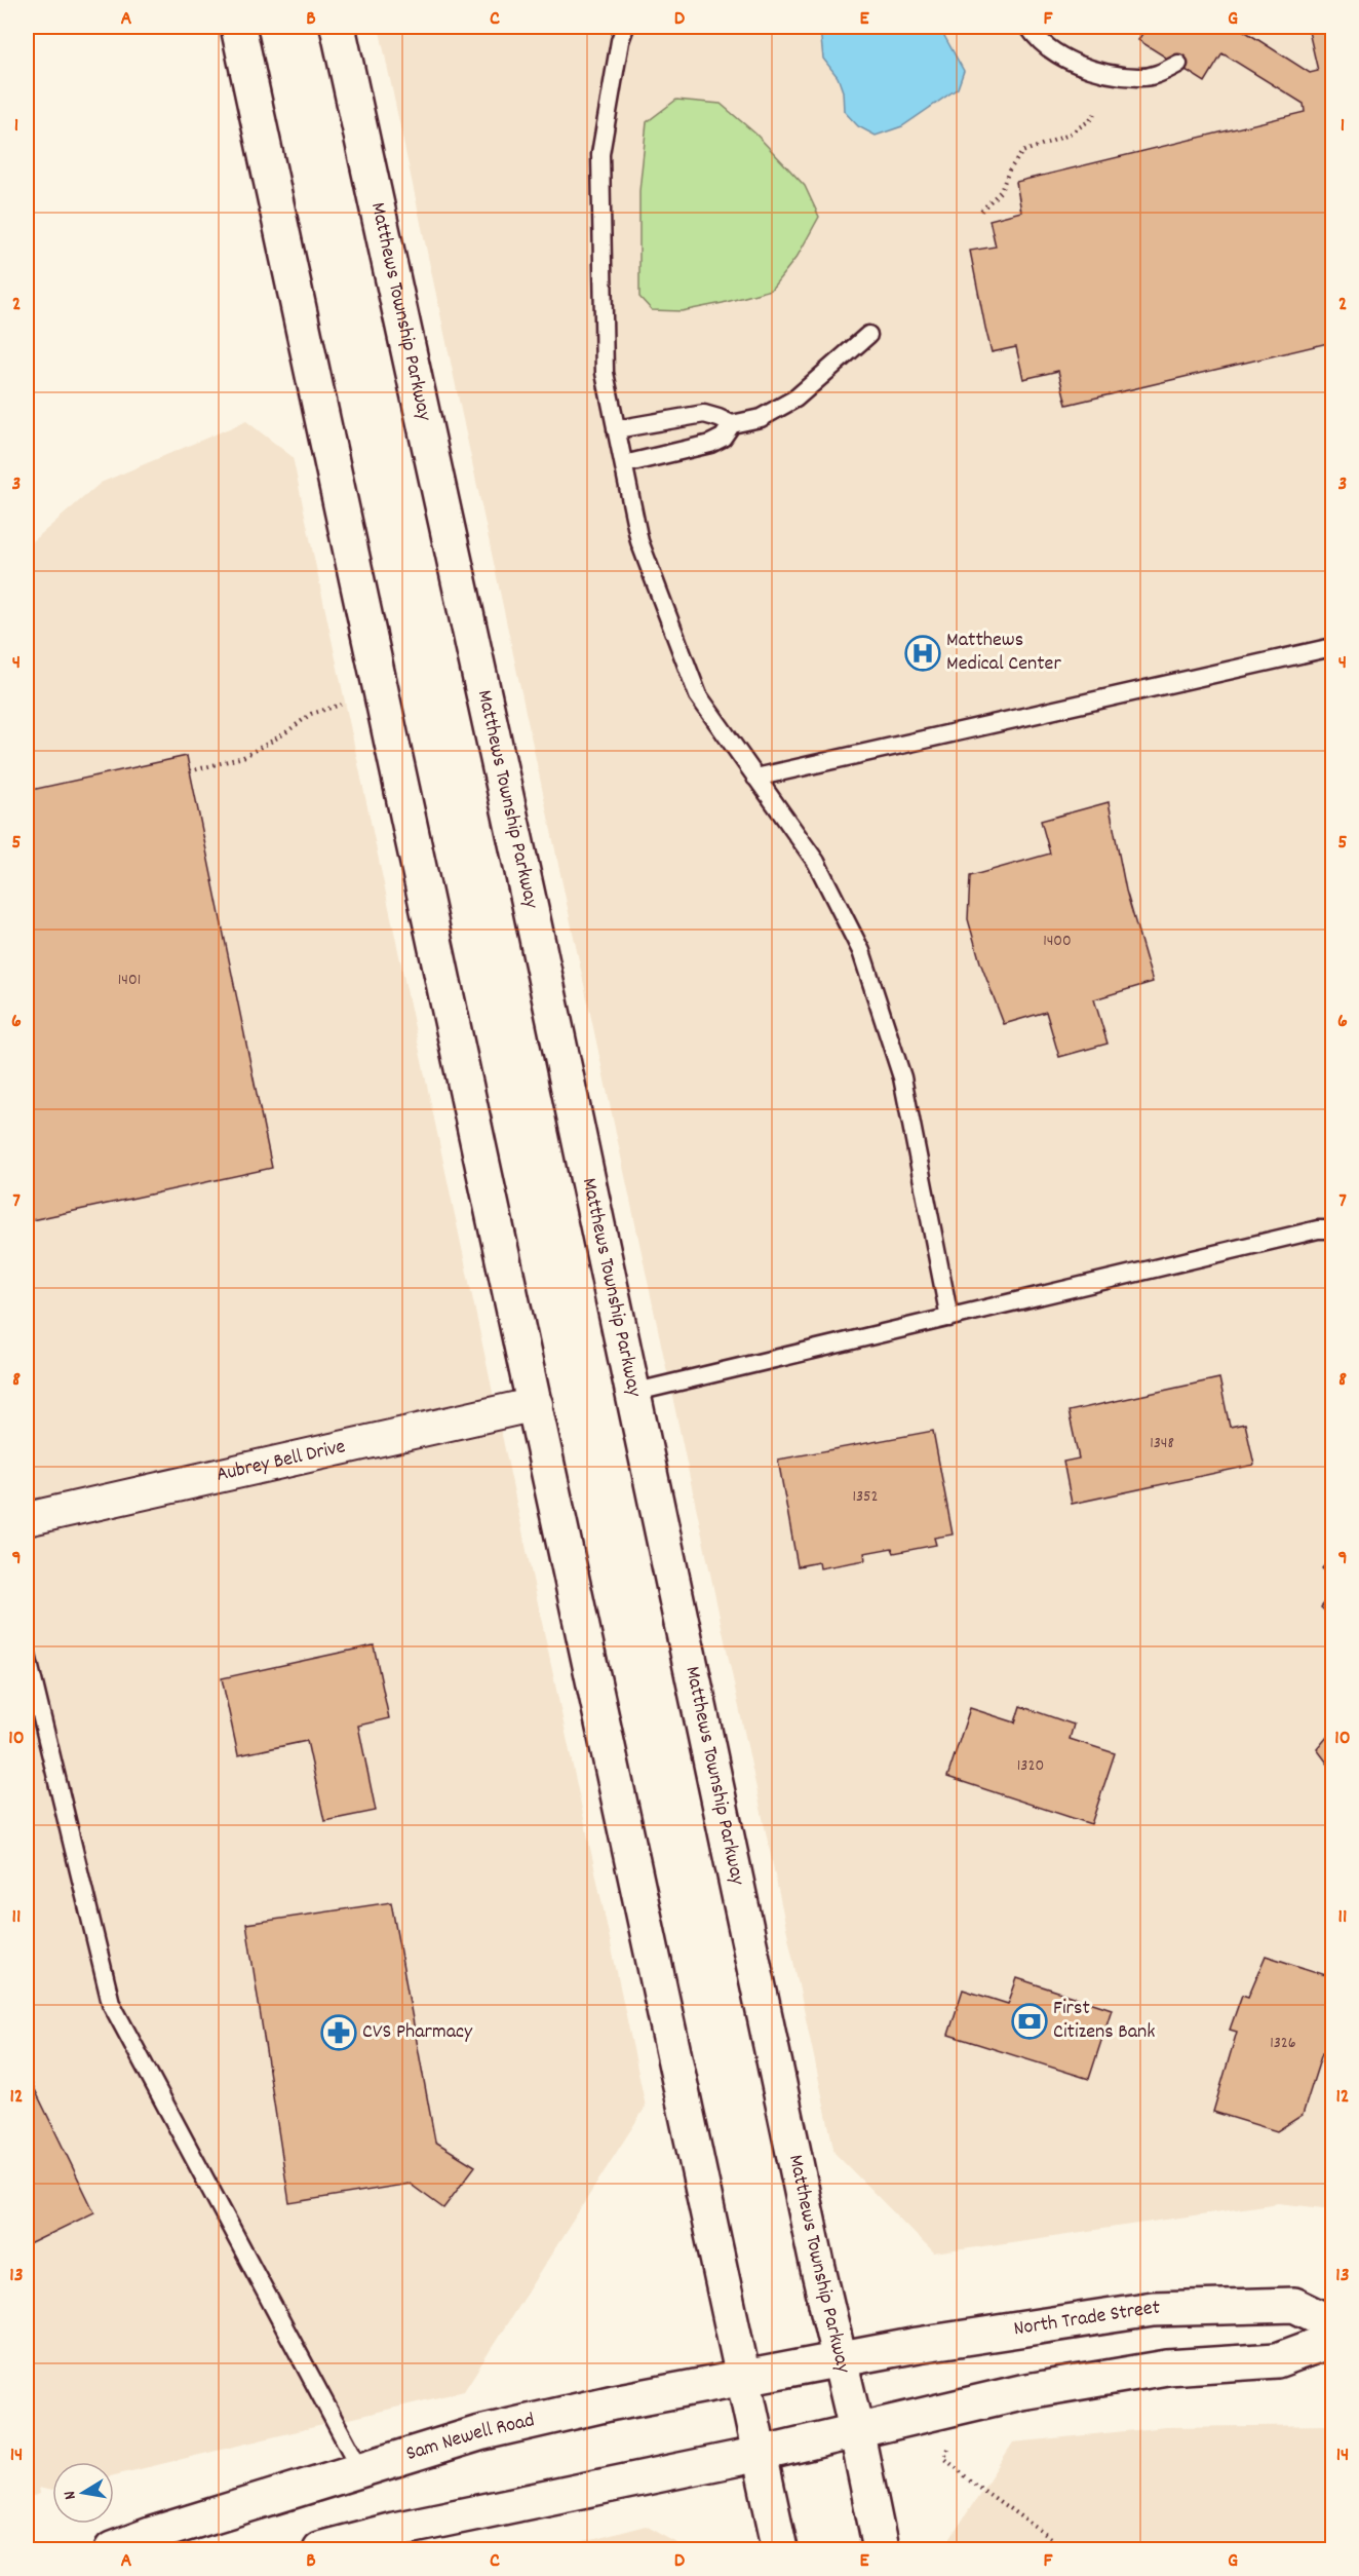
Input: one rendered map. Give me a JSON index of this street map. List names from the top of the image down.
{
  "streets": {
    "main road": ["Matthews Township Parkway", "North Trade Street", "Sam Newell Road"],
    "street": ["Aubrey Bell Drive"]
  },
  "crossings": [
    ["Matthews Township Parkway", "North Trade Street"],
    ["Matthews Township Parkway", "Sam Newell Road"],
    ["North Trade Street", "Sam Newell Road"]
  ],
  "places": {
    "hospital": ["Matthews Medical Center"],
    "bank": ["First Citizens Bank"],
    "pharmacy": ["CVS Pharmacy"]
  },
  "house_numbers": [
    "1400",
    "1401",
    "1348",
    "1352",
    "1320",
    "1326"
  ],
  "north": "left",
  "grid": {
    "columns": [
      "A",
      "B",
      "C",
      "D",
      "E",
      "F",
      "G"
    ],
    "rows": [
      "1",
      "2",
      "3",
      "4",
      "5",
      "6",
      "7",
      "8",
      "9",
      "10",
      "11",
      "12",
      "13",
      "14"
    ]
  }
}
